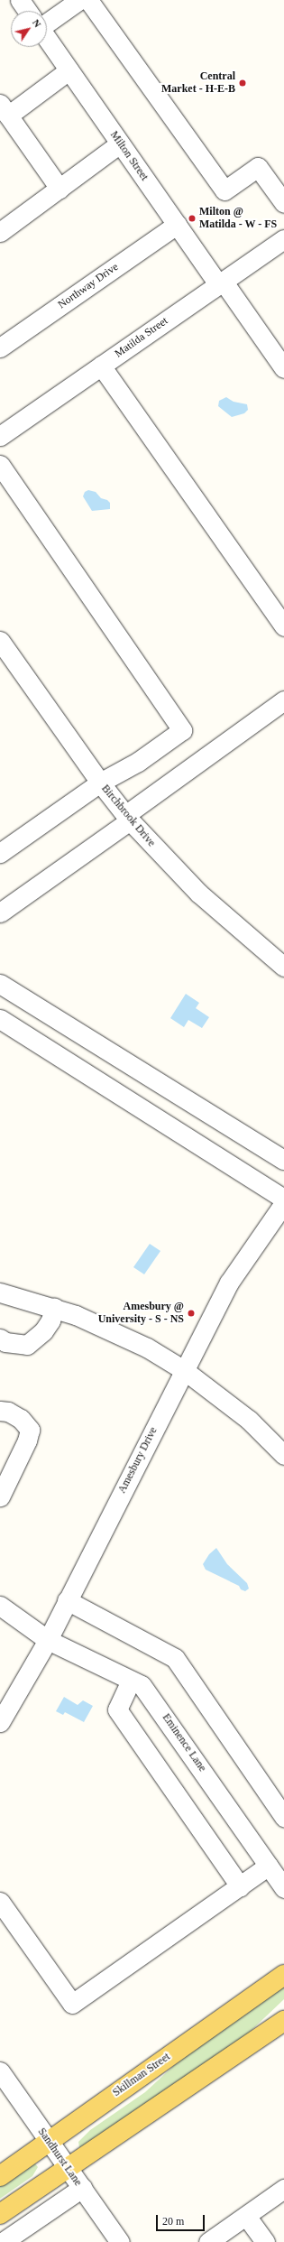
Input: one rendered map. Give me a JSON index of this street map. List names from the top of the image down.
{
  "streets": {
    "main road": ["Skillman Street"],
    "street": [
      "Milton Street",
      "Northway Drive",
      "Matilda Street",
      "Birchbrook Drive",
      "Amesbury Drive",
      "Eminence Lane",
      "Sandhurst Lane"
    ]
  },
  "crossings": [
    ["Milton Street", "Northway Drive"],
    ["Milton Street", "Matilda Street"],
    ["Amesbury Drive", "Eminence Lane"],
    ["Skillman Street", "Sandhurst Lane"]
  ],
  "places": ["Central Market - H-E-B", "Milton @ Matilda - W - FS", "Amesbury @ University - S - NS"],
  "scale_bar": "20 m",
  "north": "top right"
}
